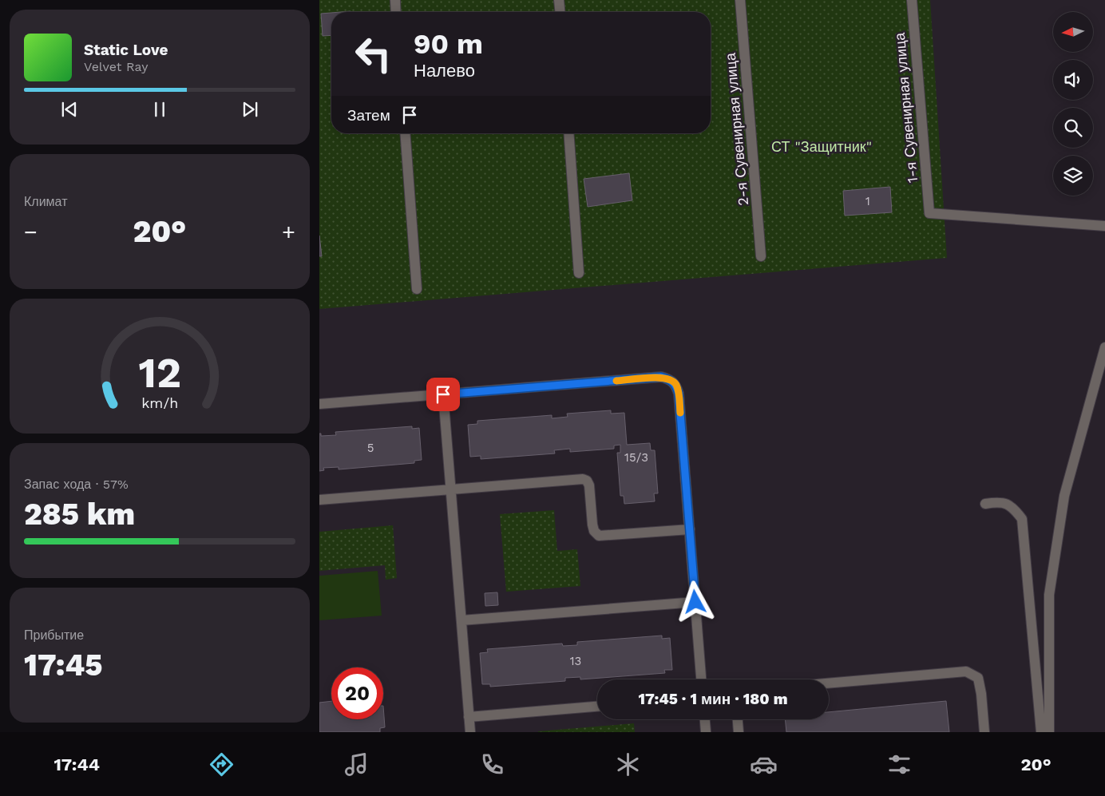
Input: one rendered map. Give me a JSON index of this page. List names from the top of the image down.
{
  "streets": {
    "street": ["1-я Сувенирная улица", "2-я Сувенирная улица"]
  },
  "parks": ["СТ \"Защитник\""],
  "house_numbers": [
    "1",
    "5",
    "15/3",
    "13"
  ],
  "north": "left",
  "page": {
    "turn": ["90 m", "Налево"],
    "song": ["Static Love", "Velvet Ray"],
    "then": "Затем",
    "tile": [
      "Климат",
      ["Запас хода · 57%", "285 km"],
      ["Прибытие", "17:45"]
    ],
    "heat": ["−", "20°", "+"],
    "limit": "20",
    "trip": "17:45 · 1 мин · 180 m",
    "tabs": ["17:44", "20°"],
    "gauge": ["12", "km/h"]
  }
}
